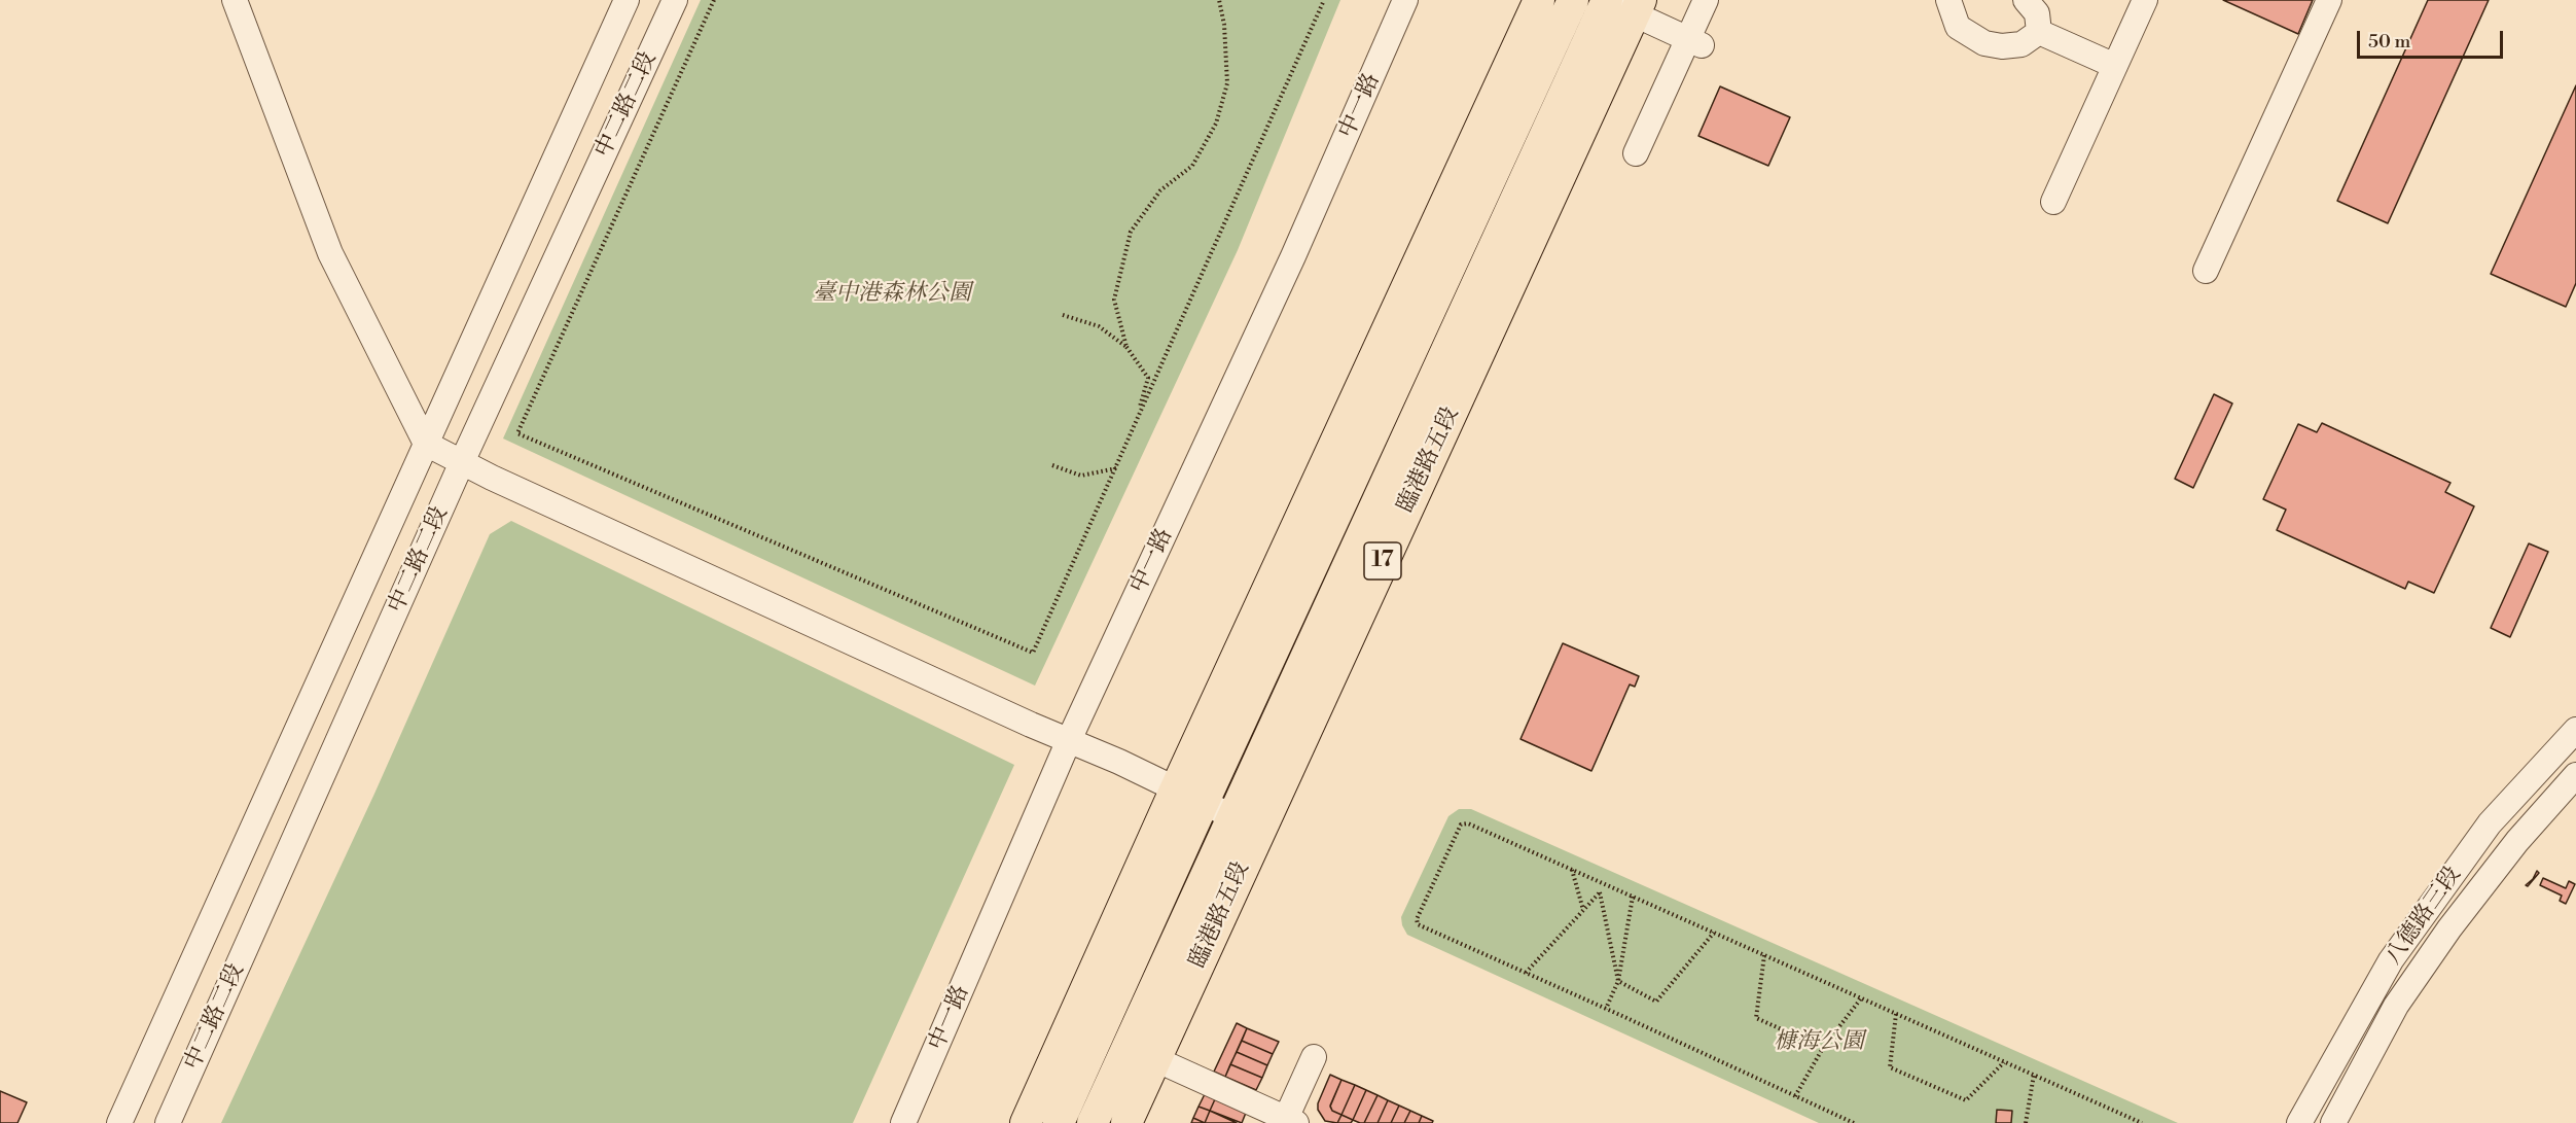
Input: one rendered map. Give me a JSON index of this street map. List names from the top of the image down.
{
  "streets": {
    "main road": ["臨港路五段", "17"],
    "street": ["中二路二段", "中一路", "八德路三段"]
  },
  "parks": ["臺中港森林公園", "槺海公園"],
  "scale_bar": "50 m"
}
